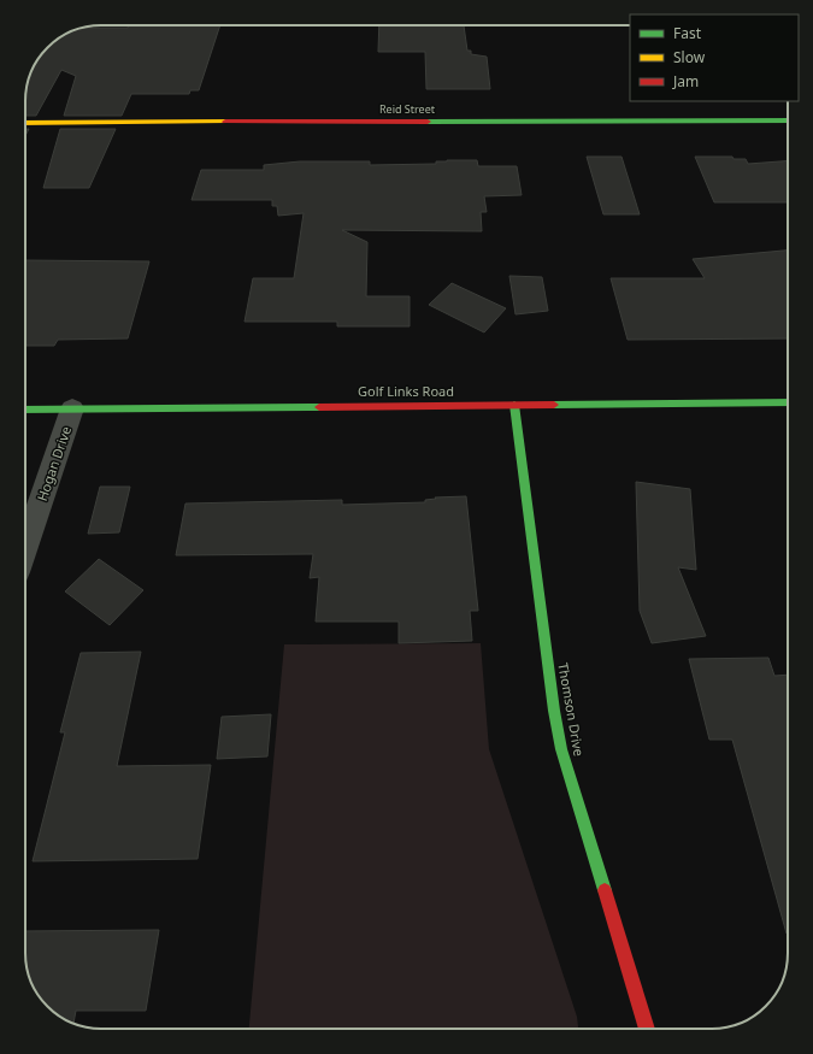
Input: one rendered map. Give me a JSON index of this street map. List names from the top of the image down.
{
  "streets": {
    "street": [
      "Reid Street",
      "Golf Links Road",
      "Hogan Drive",
      "Thomson Drive"
    ]
  },
  "crossings": [
    ["Golf Links Road", "Hogan Drive"],
    ["Golf Links Road", "Thomson Drive"]
  ],
  "legend": ["Fast", "Slow", "Jam"]
}
